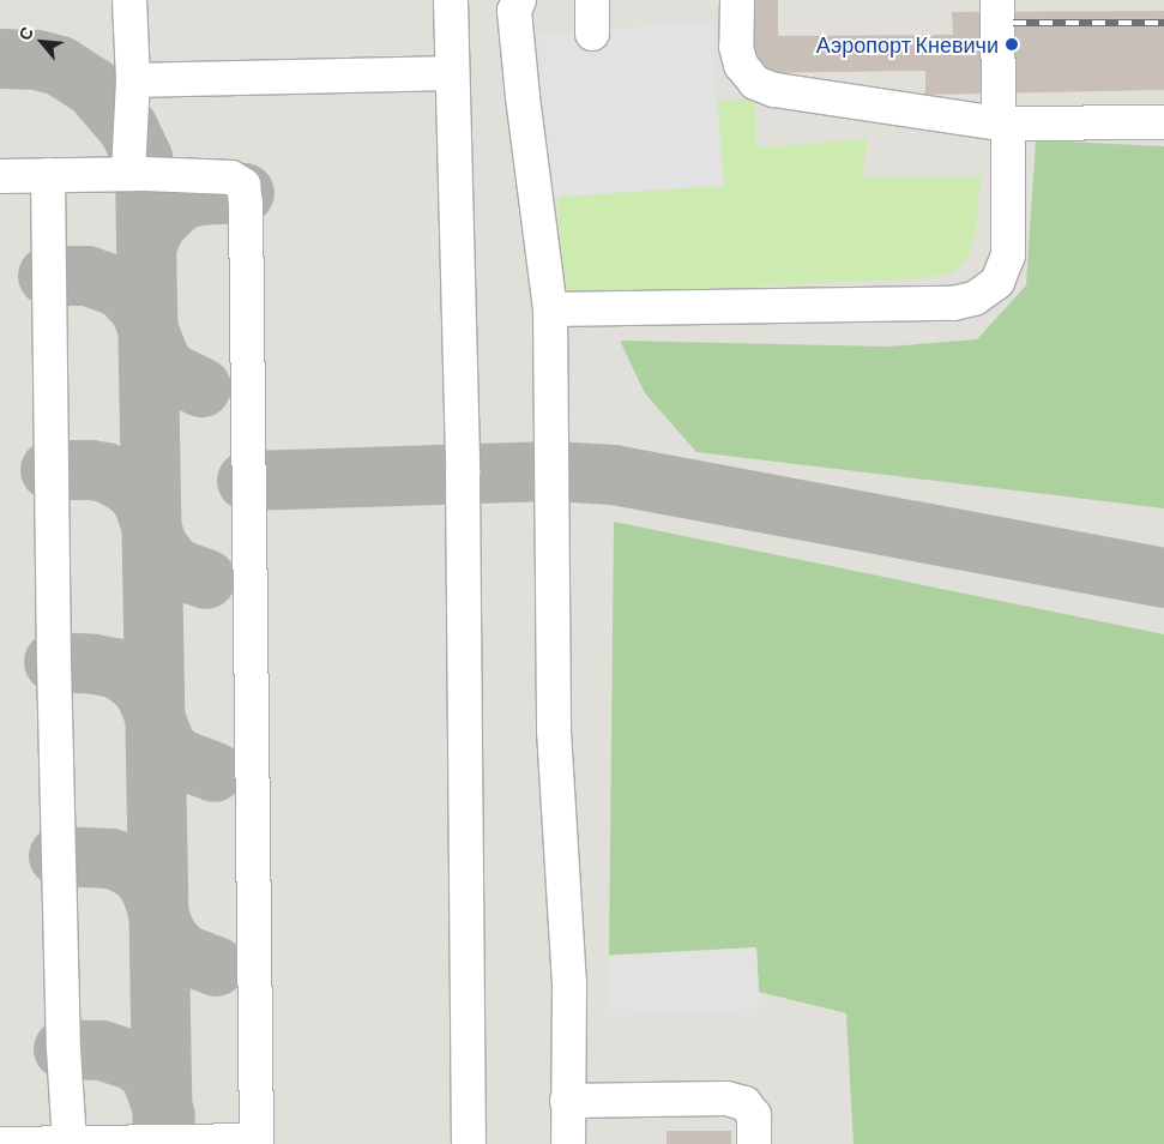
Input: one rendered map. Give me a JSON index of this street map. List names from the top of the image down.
{
  "places": ["Аэропорт Кневичи"],
  "north": "top left"
}
